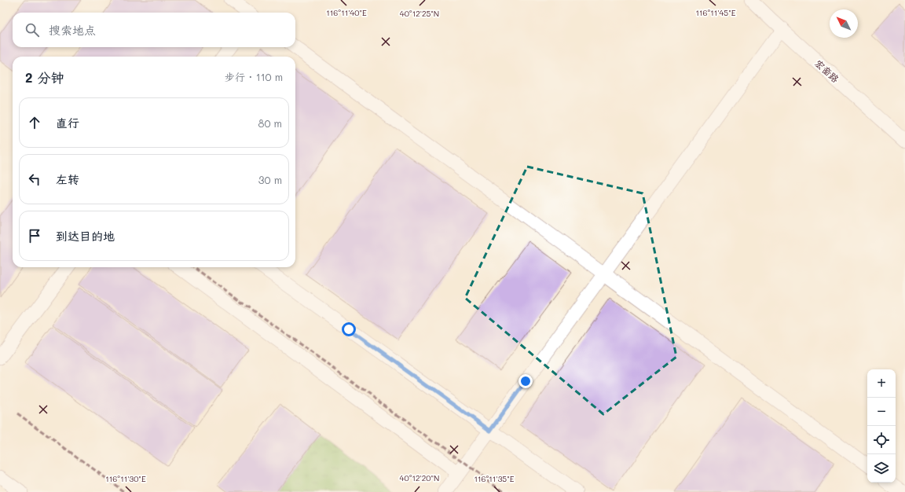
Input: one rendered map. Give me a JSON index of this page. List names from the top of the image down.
{
  "streets": {
    "street": ["宏奤路"]
  },
  "north": "top left",
  "page": {
    "search": "搜索地点",
    "heading": ["2 分钟", "步行 · 110 m"],
    "list": [
      ["直行", "80 m"],
      ["左转", "30 m"],
      "到达目的地"
    ],
    "map_buttons": ["+", "−"]
  },
  "coordinates": [
    "116°11'40\"E",
    "116°11'45\"E",
    "40°12'25\"N",
    "40°12'20\"N",
    "116°11'30\"E",
    "116°11'35\"E"
  ]
}
